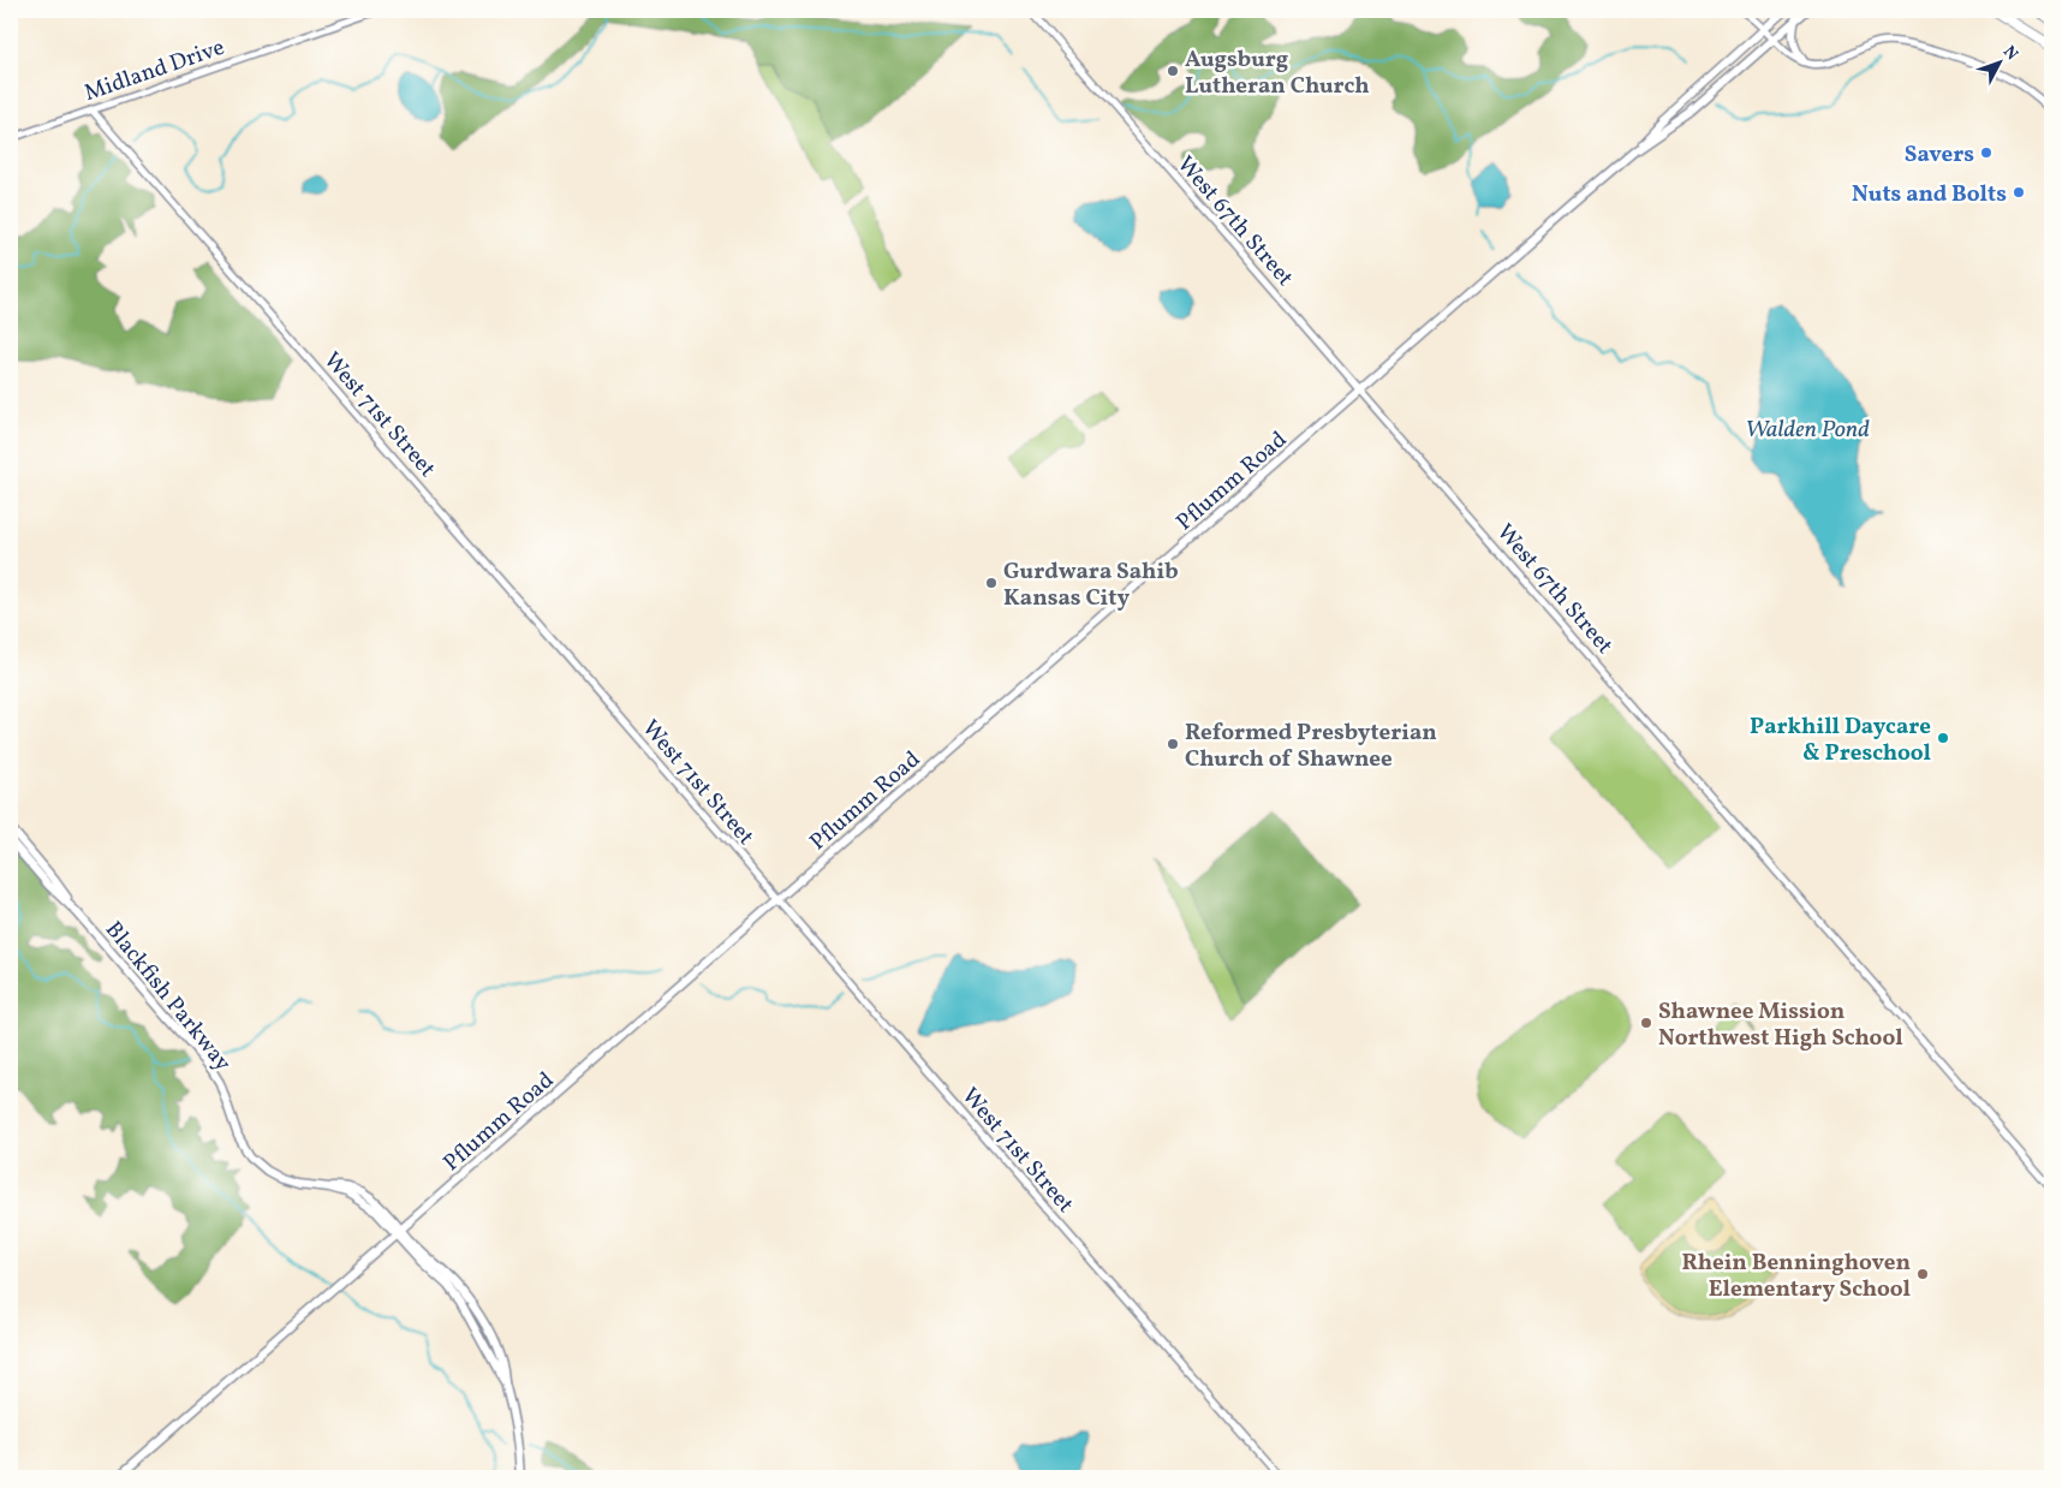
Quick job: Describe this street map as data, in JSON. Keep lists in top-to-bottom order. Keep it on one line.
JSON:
{"streets":{"main road":["Pflumm Road","Blackfish Parkway"],"street":["Midland Drive","West 67th Street","West 71st Street"]},"crossings":[["Midland Drive","West 71st Street"],["West 67th Street","Pflumm Road"],["West 71st Street","Pflumm Road"],["Pflumm Road","Blackfish Parkway"]],"water":["Walden Pond"],"places":["Augsburg Lutheran Church","Savers","Nuts and Bolts","Gurdwara Sahib Kansas City","Parkhill Daycare & Preschool","Reformed Presbyterian Church of Shawnee","Shawnee Mission Northwest High School","Rhein Benninghoven Elementary School"],"north":"top right"}
